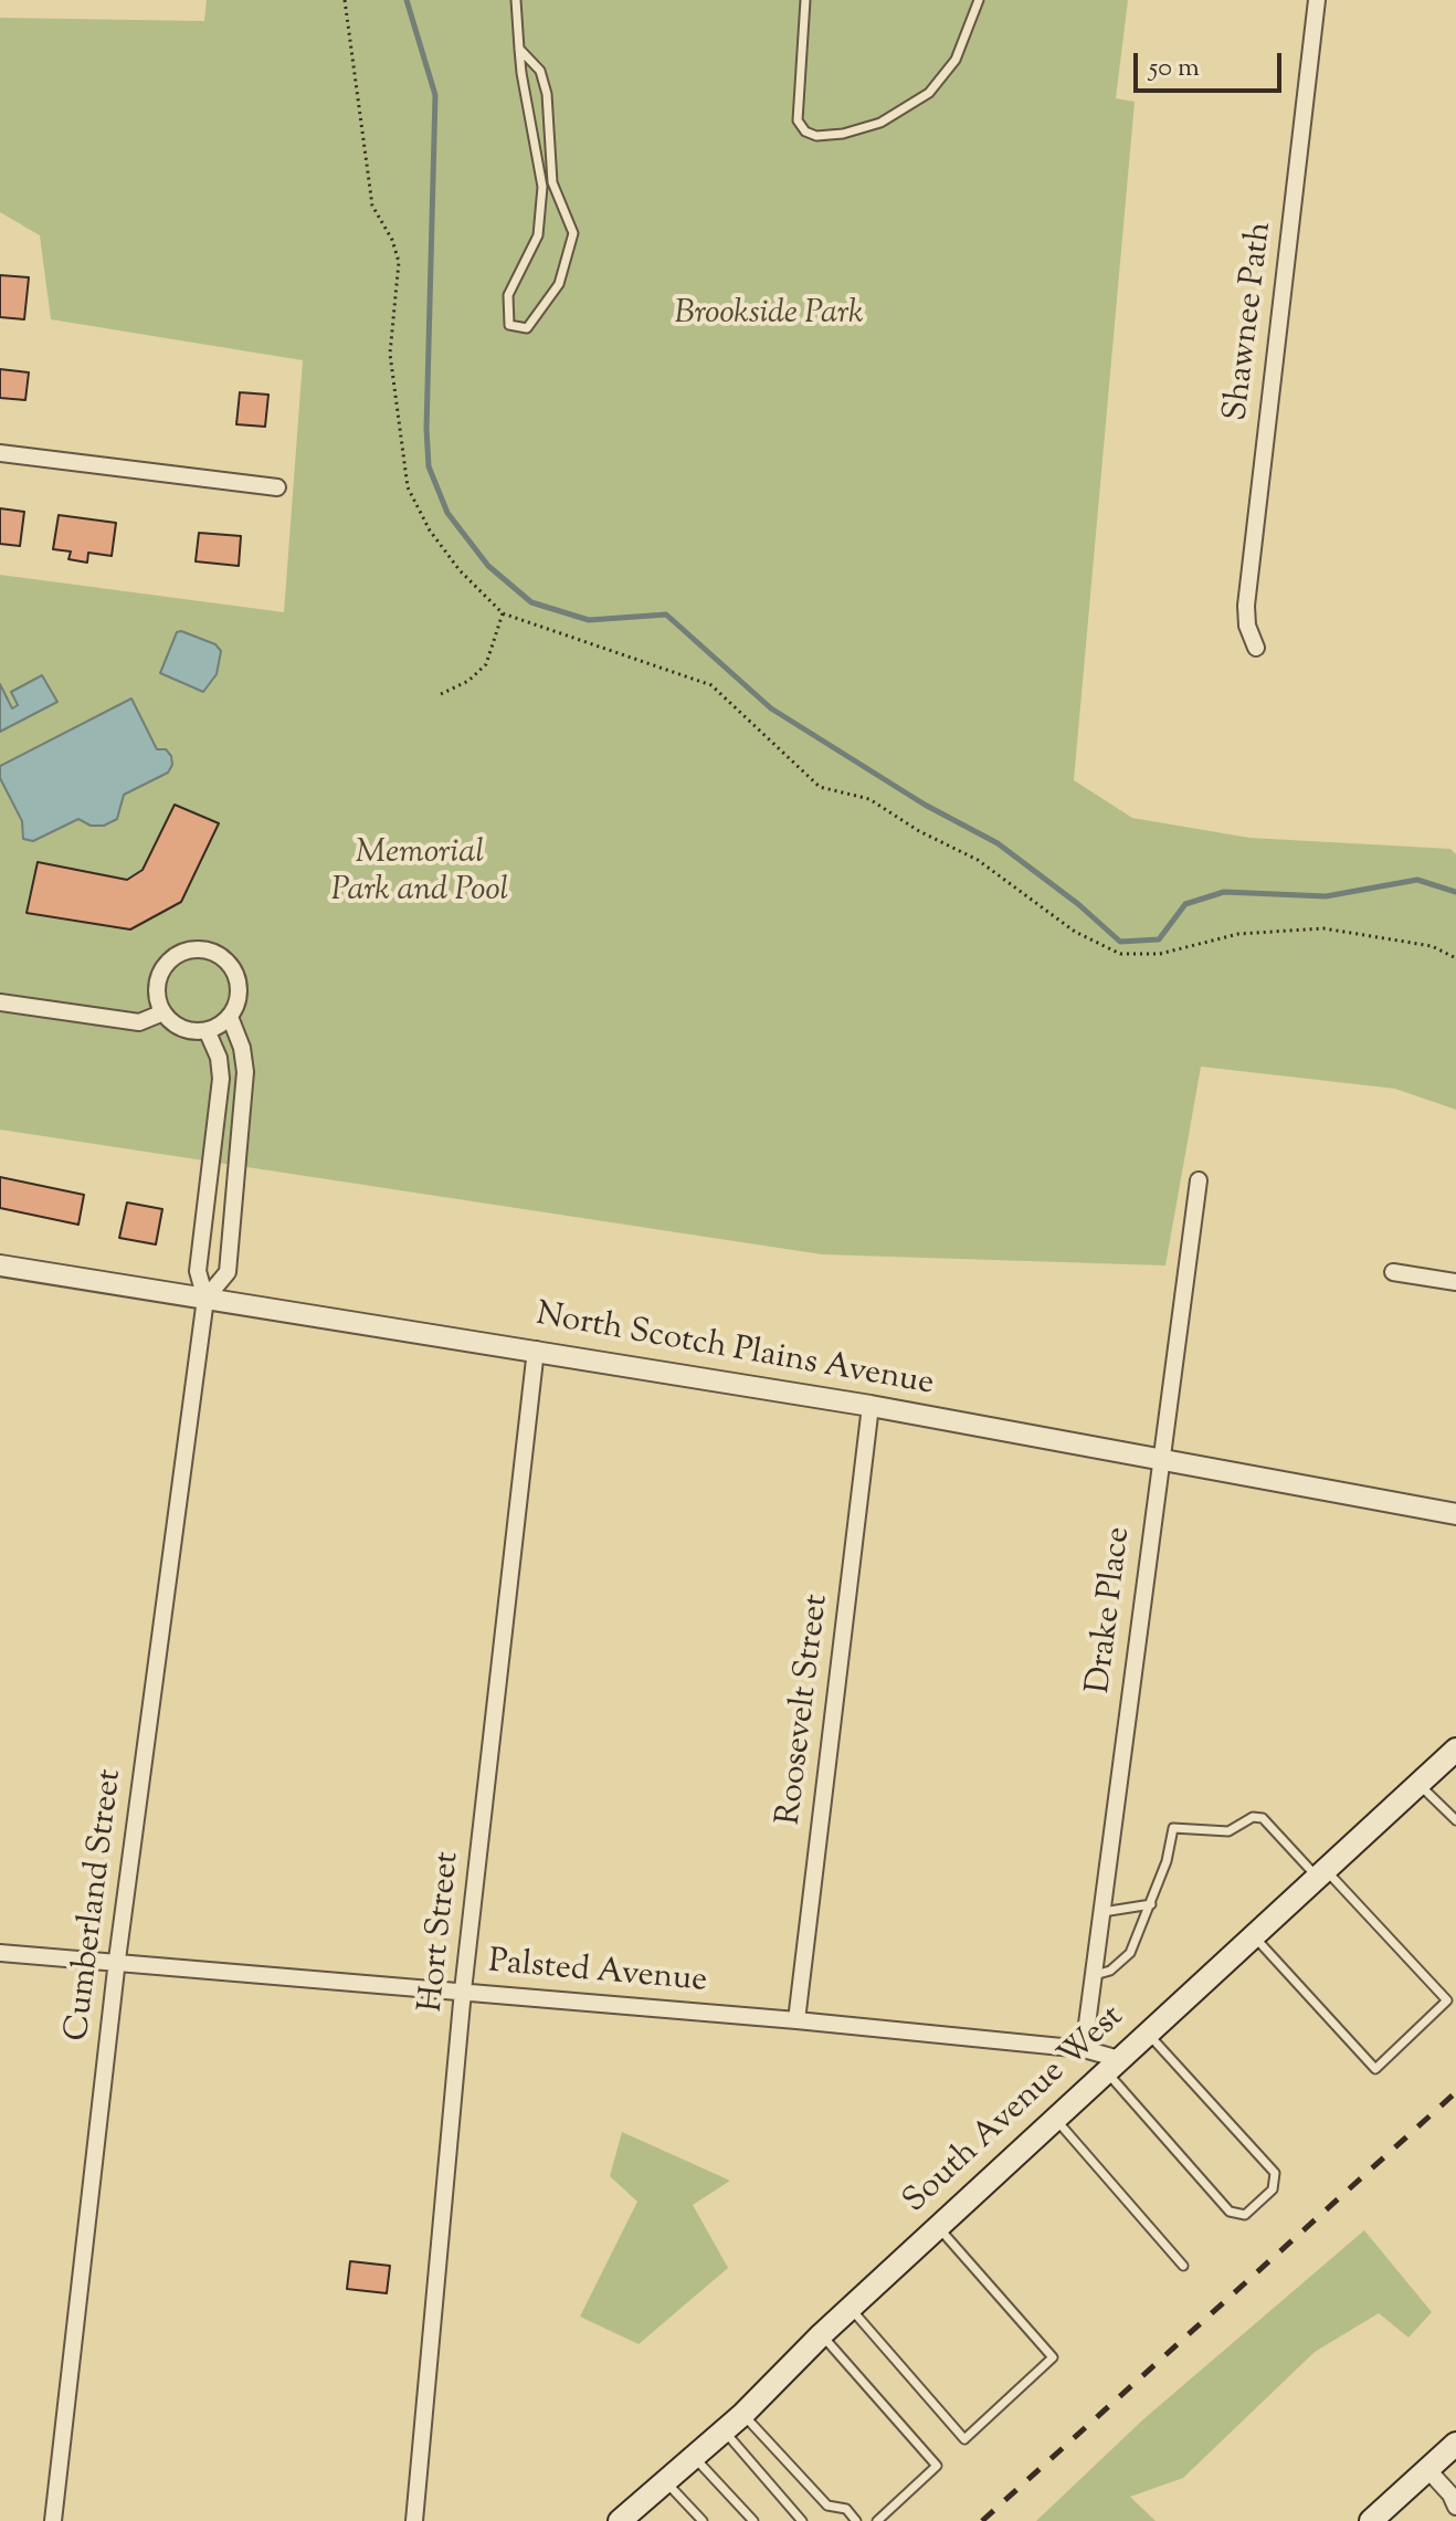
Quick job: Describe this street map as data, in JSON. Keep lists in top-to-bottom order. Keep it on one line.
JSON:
{"streets":{"main road":["South Avenue West"],"street":["Shawnee Path","North Scotch Plains Avenue","Drake Place","Roosevelt Street","Cumberland Street","Hort Street","Palsted Avenue"]},"crossings":[["North Scotch Plains Avenue","Drake Place"],["North Scotch Plains Avenue","Roosevelt Street"],["North Scotch Plains Avenue","Cumberland Street"],["North Scotch Plains Avenue","Hort Street"],["Drake Place","Palsted Avenue"],["Roosevelt Street","Palsted Avenue"],["Cumberland Street","Palsted Avenue"],["Hort Street","Palsted Avenue"],["Palsted Avenue","South Avenue West"]],"parks":["Brookside Park","Memorial Park and Pool"],"scale_bar":"50 m"}
